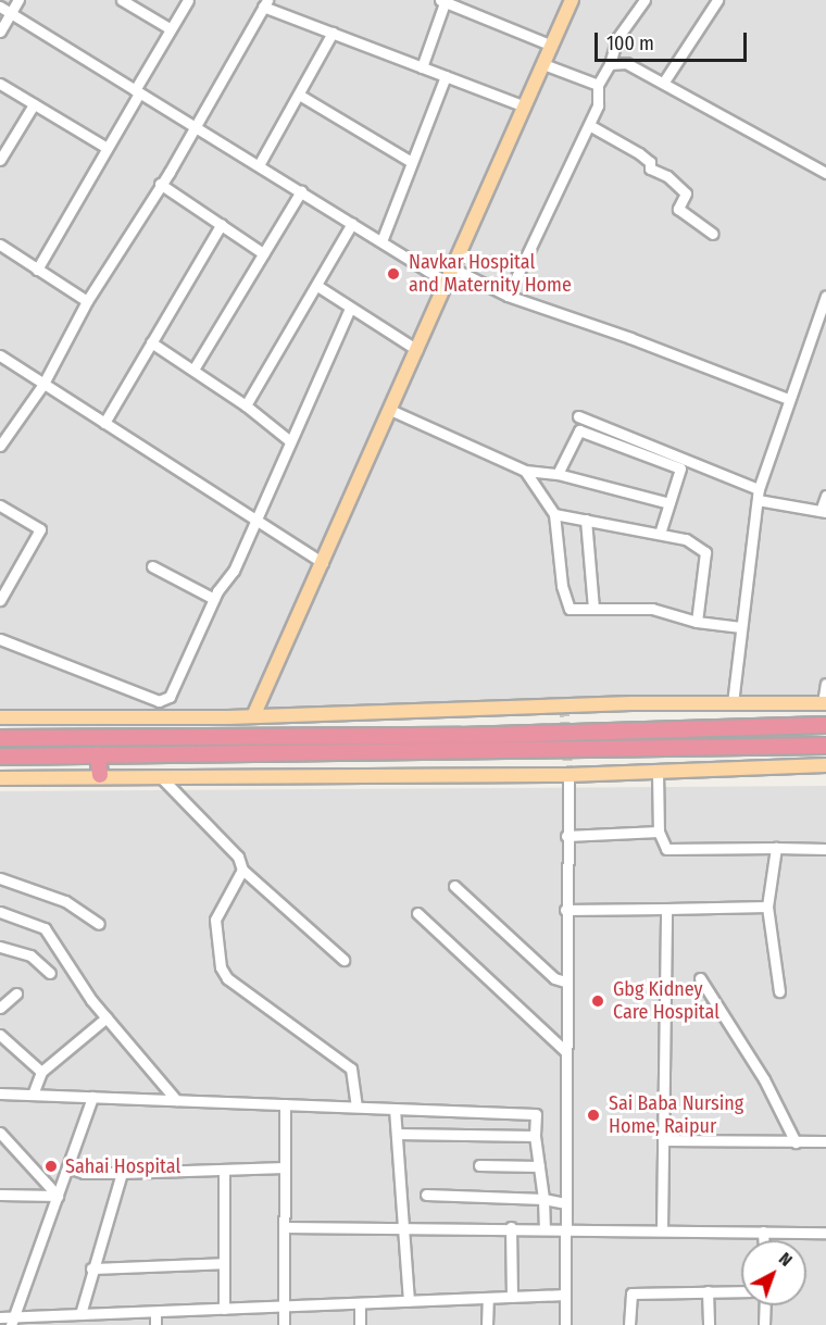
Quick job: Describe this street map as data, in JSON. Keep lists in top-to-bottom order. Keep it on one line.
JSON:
{"places":["Navkar Hospital and Maternity Home","Gbg Kidney Care Hospital","Sai Baba Nursing Home, Raipur","Sahai Hospital"],"scale_bar":"100 m","north":"top right"}
